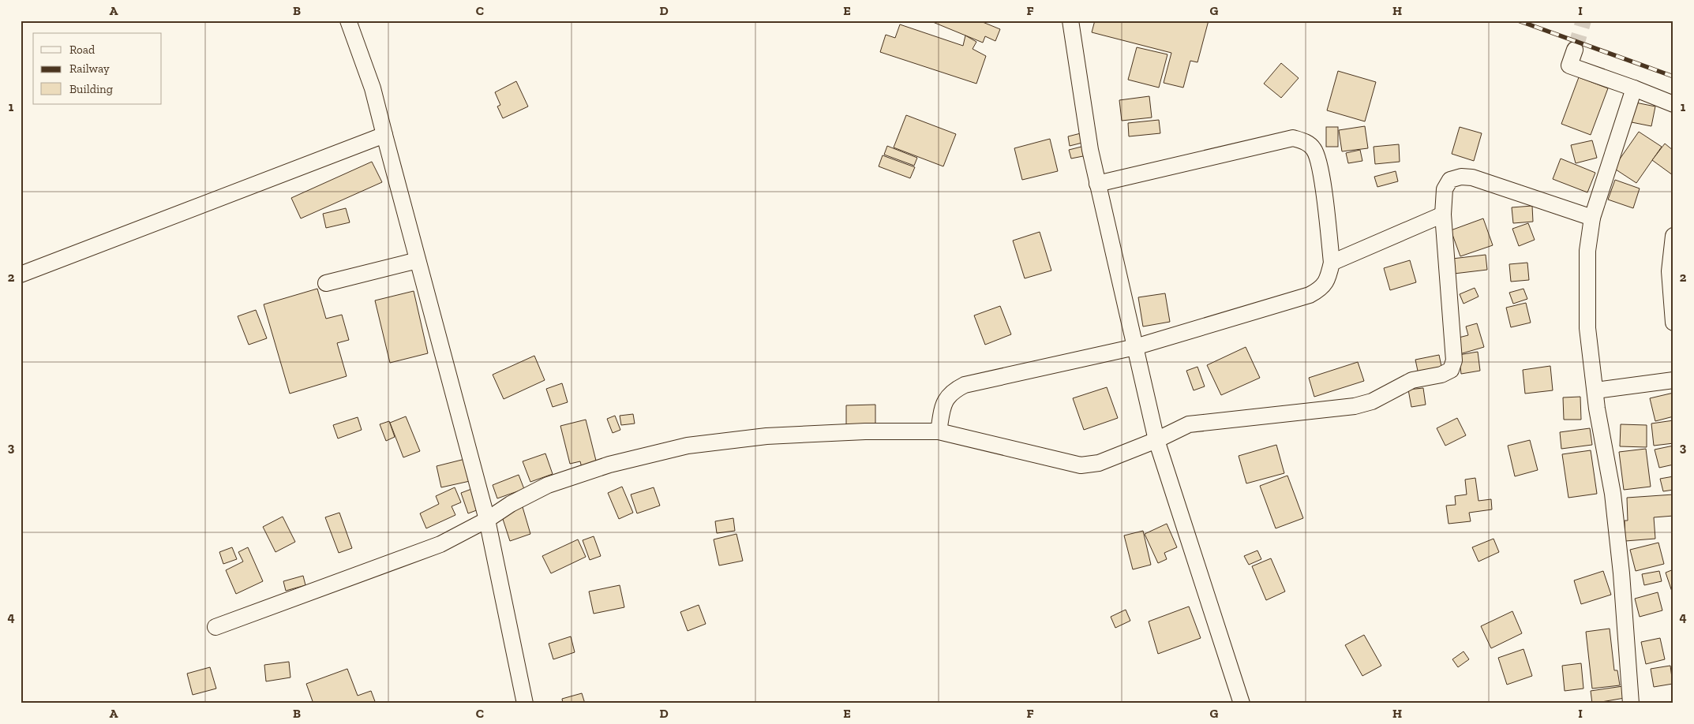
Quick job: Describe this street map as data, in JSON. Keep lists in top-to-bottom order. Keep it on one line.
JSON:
{"legend":["Road","Railway","Building"],"grid":{"columns":["A","B","C","D","E","F","G","H","I"],"rows":["1","2","3","4"]}}
